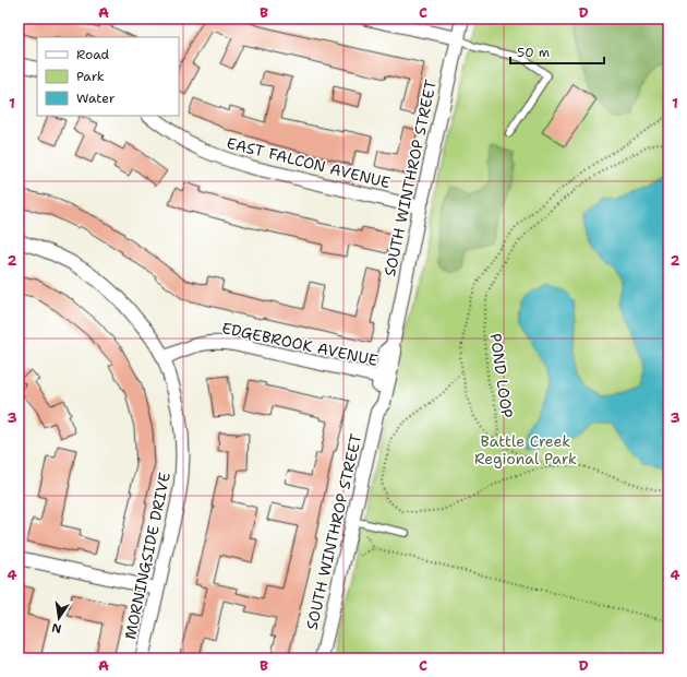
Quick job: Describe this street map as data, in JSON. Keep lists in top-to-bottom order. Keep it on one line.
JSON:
{"streets":{"street":["EAST FALCON AVENUE","SOUTH WINTHROP STREET","EDGEBROOK AVENUE","MORNINGSIDE DRIVE"],"path":["POND LOOP"]},"crossings":[["EAST FALCON AVENUE","SOUTH WINTHROP STREET"],["SOUTH WINTHROP STREET","EDGEBROOK AVENUE"],["EDGEBROOK AVENUE","MORNINGSIDE DRIVE"]],"parks":["Battle Creek Regional Park"],"legend":["Road","Park","Water"],"scale_bar":"50 m","north":"bottom","grid":{"columns":["A","B","C","D"],"rows":["1","2","3","4"]}}
